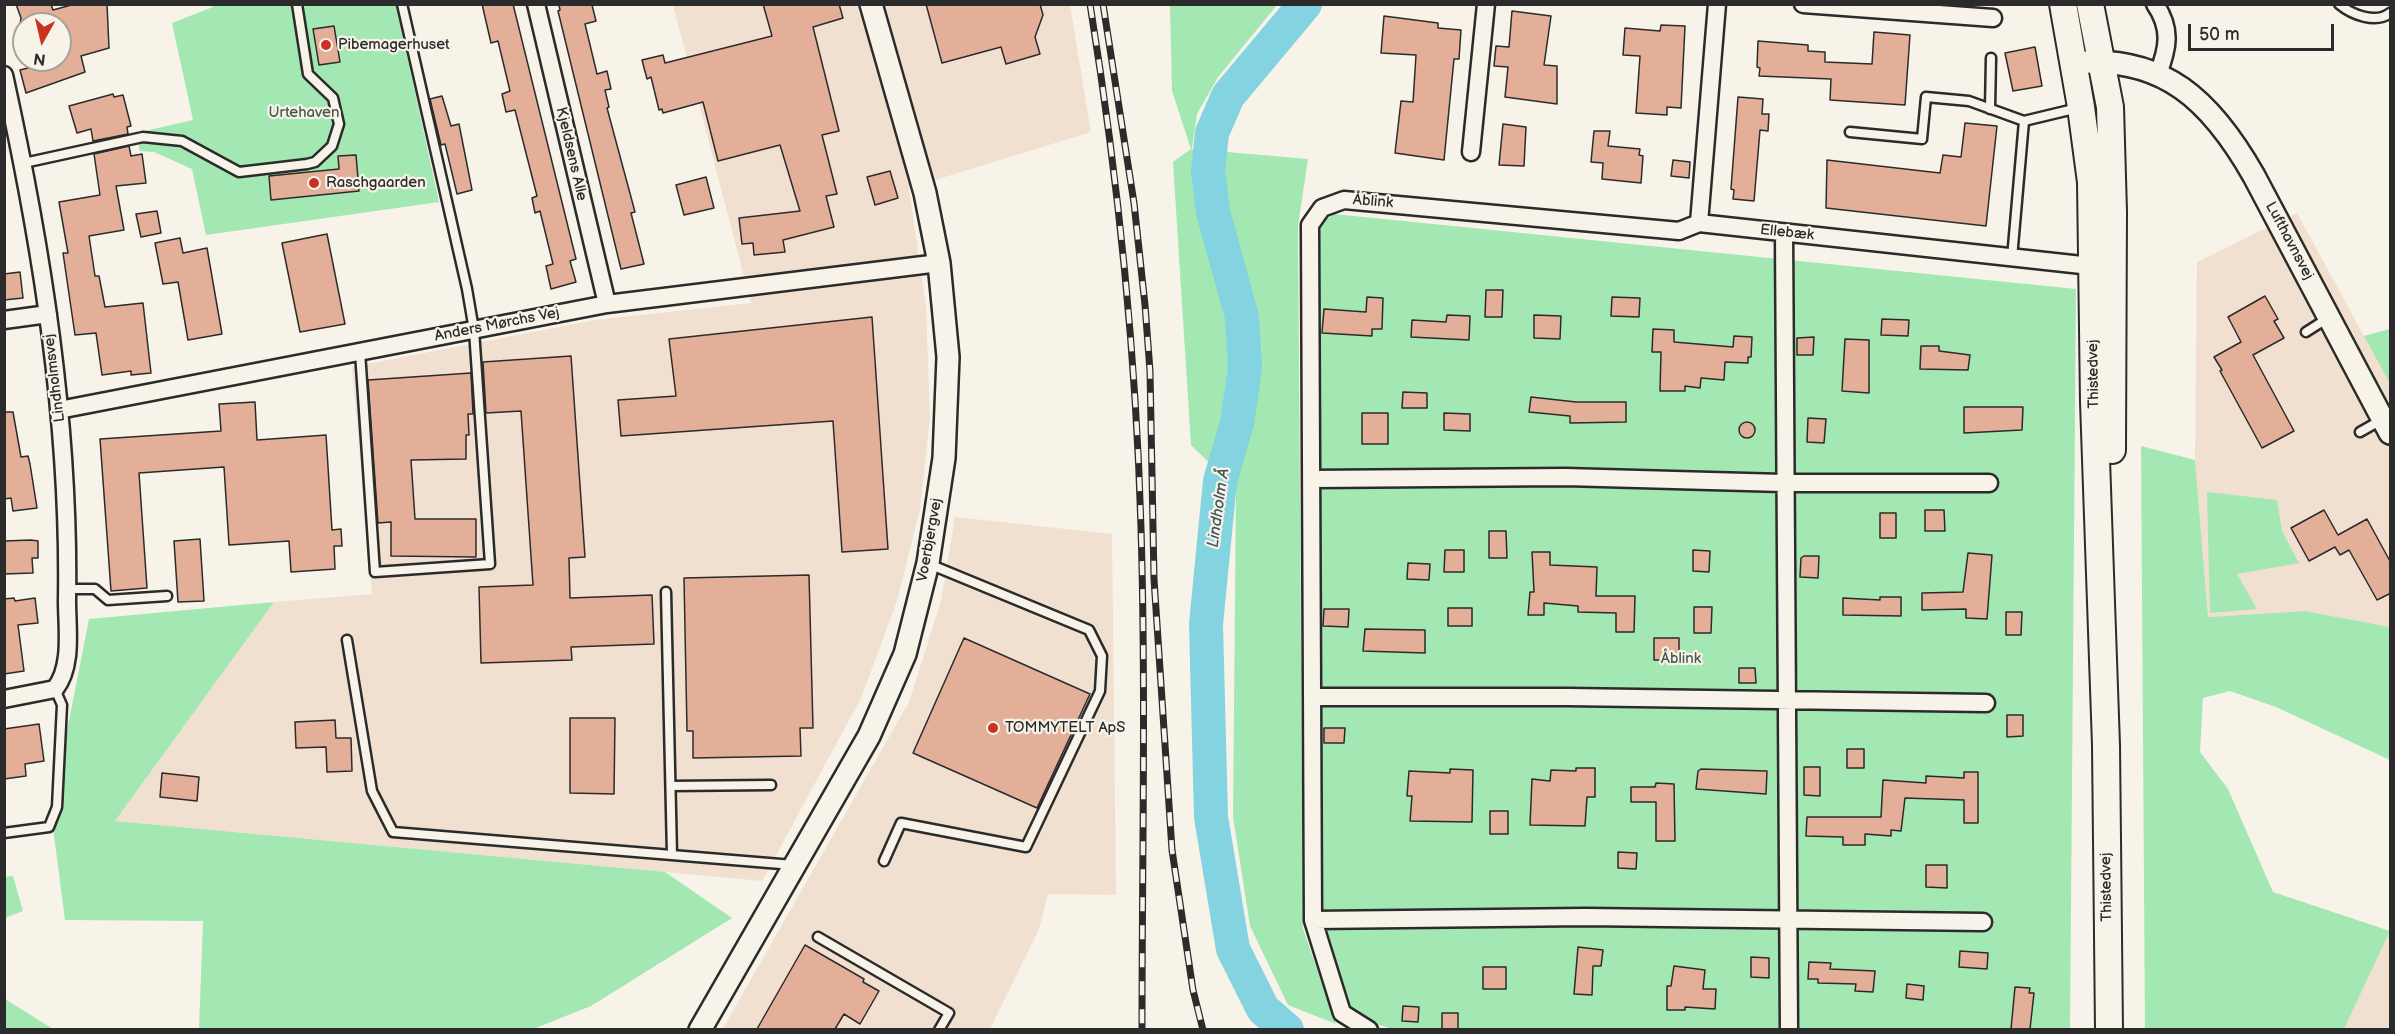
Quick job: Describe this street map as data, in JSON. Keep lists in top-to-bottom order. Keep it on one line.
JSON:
{"streets":{"main road":["Thistedvej"],"street":["Kjeldsens Alle","Åblink","Ellebæk","Lufthavnsvej","Anders Mørchs Vej","Lindholmsvej","Voerbjergvej"]},"crossings":[["Kjeldsens Alle","Anders Mørchs Vej"],["Åblink","Ellebæk"],["Ellebæk","Thistedvej"],["Lufthavnsvej","Thistedvej"],["Anders Mørchs Vej","Lindholmsvej"],["Anders Mørchs Vej","Voerbjergvej"]],"water":["Lindholm Å"],"parks":["Urtehaven","Åblink"],"places":["Pibemagerhuset","Raschgaarden","TOMMYTELT ApS"],"scale_bar":"50 m","north":"bottom"}
